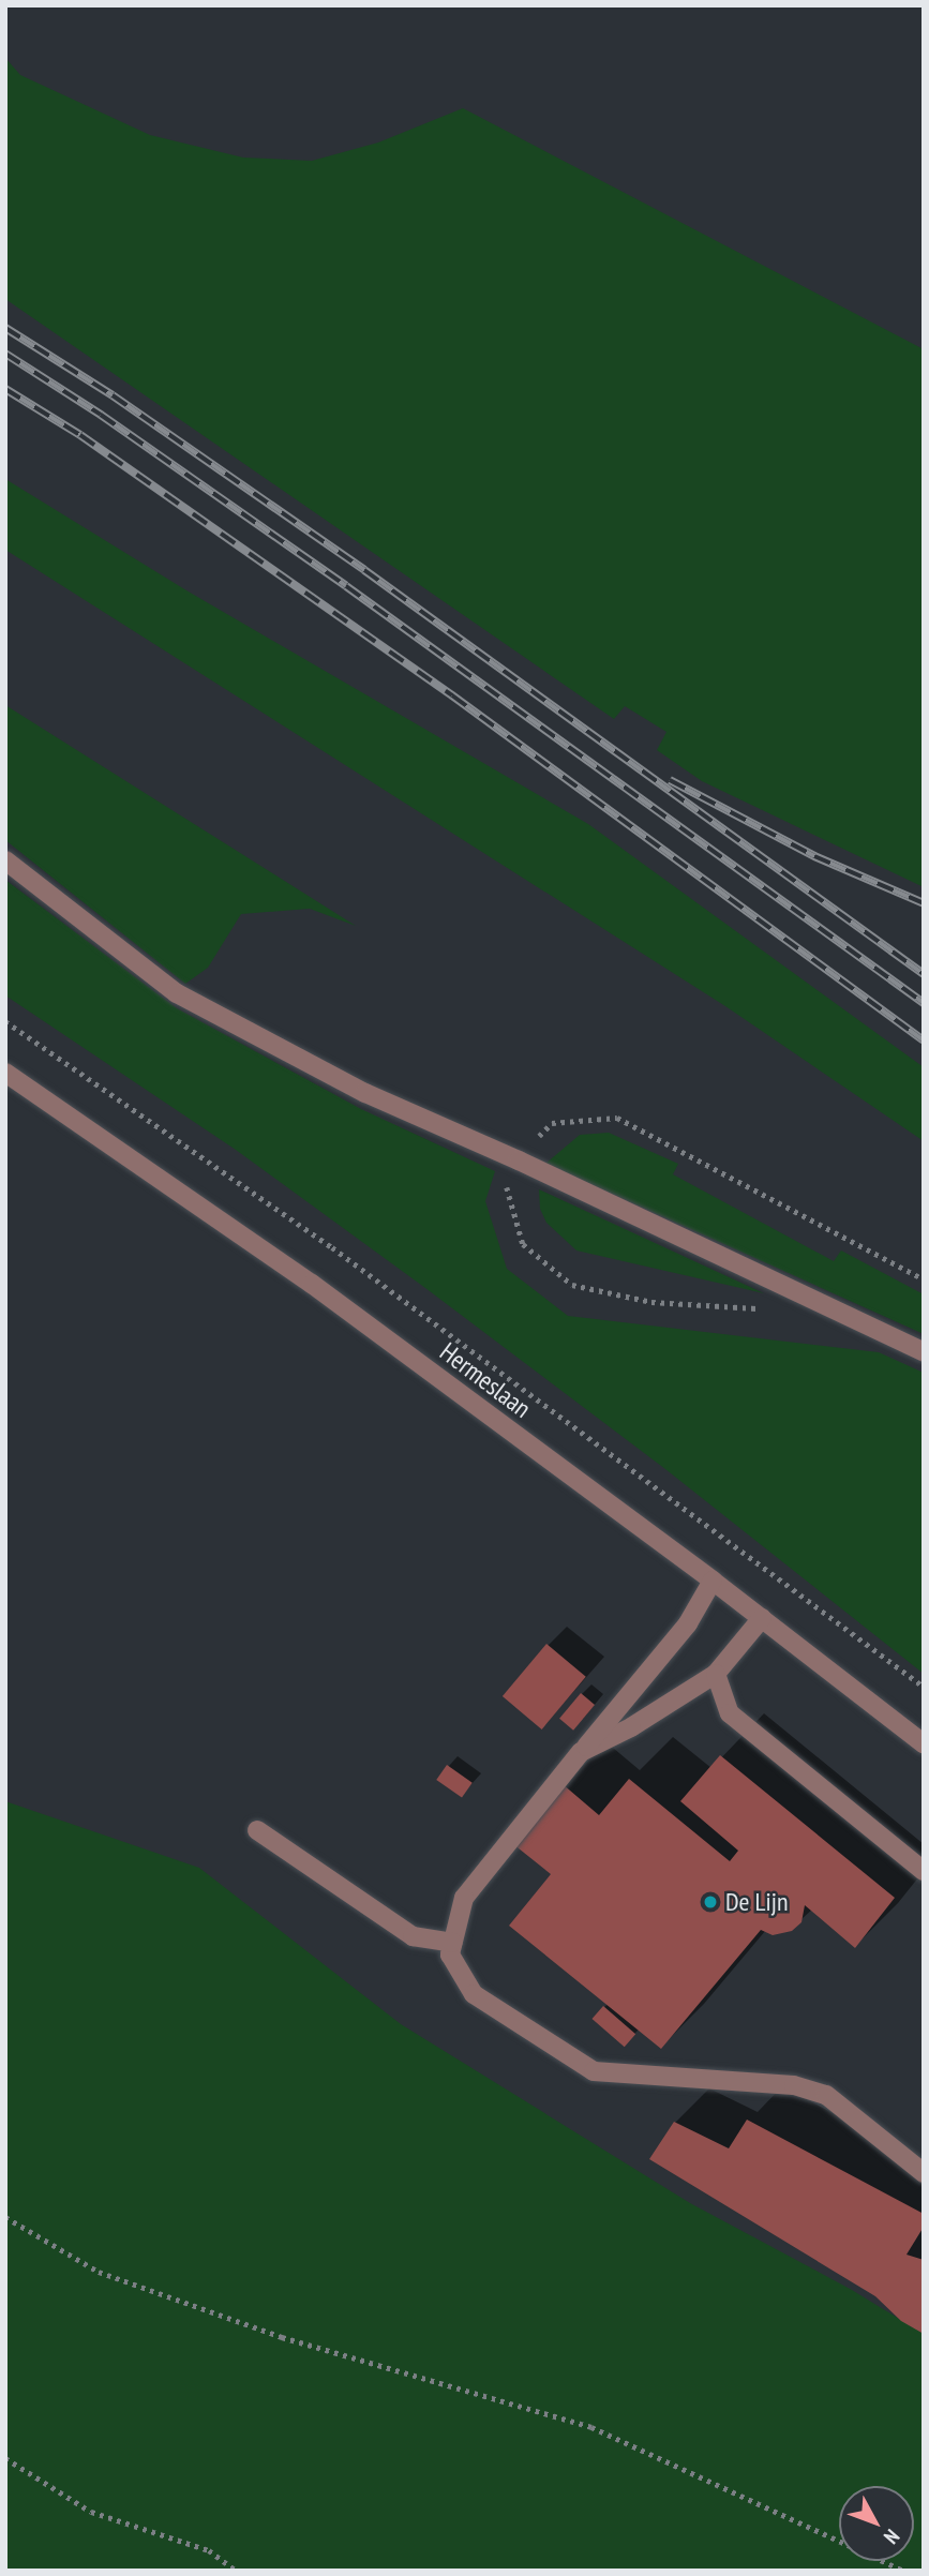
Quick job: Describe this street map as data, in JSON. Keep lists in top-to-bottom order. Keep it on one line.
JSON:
{"streets":{"street":["Hermeslaan"]},"places":["De Lijn"],"north":"bottom right"}
